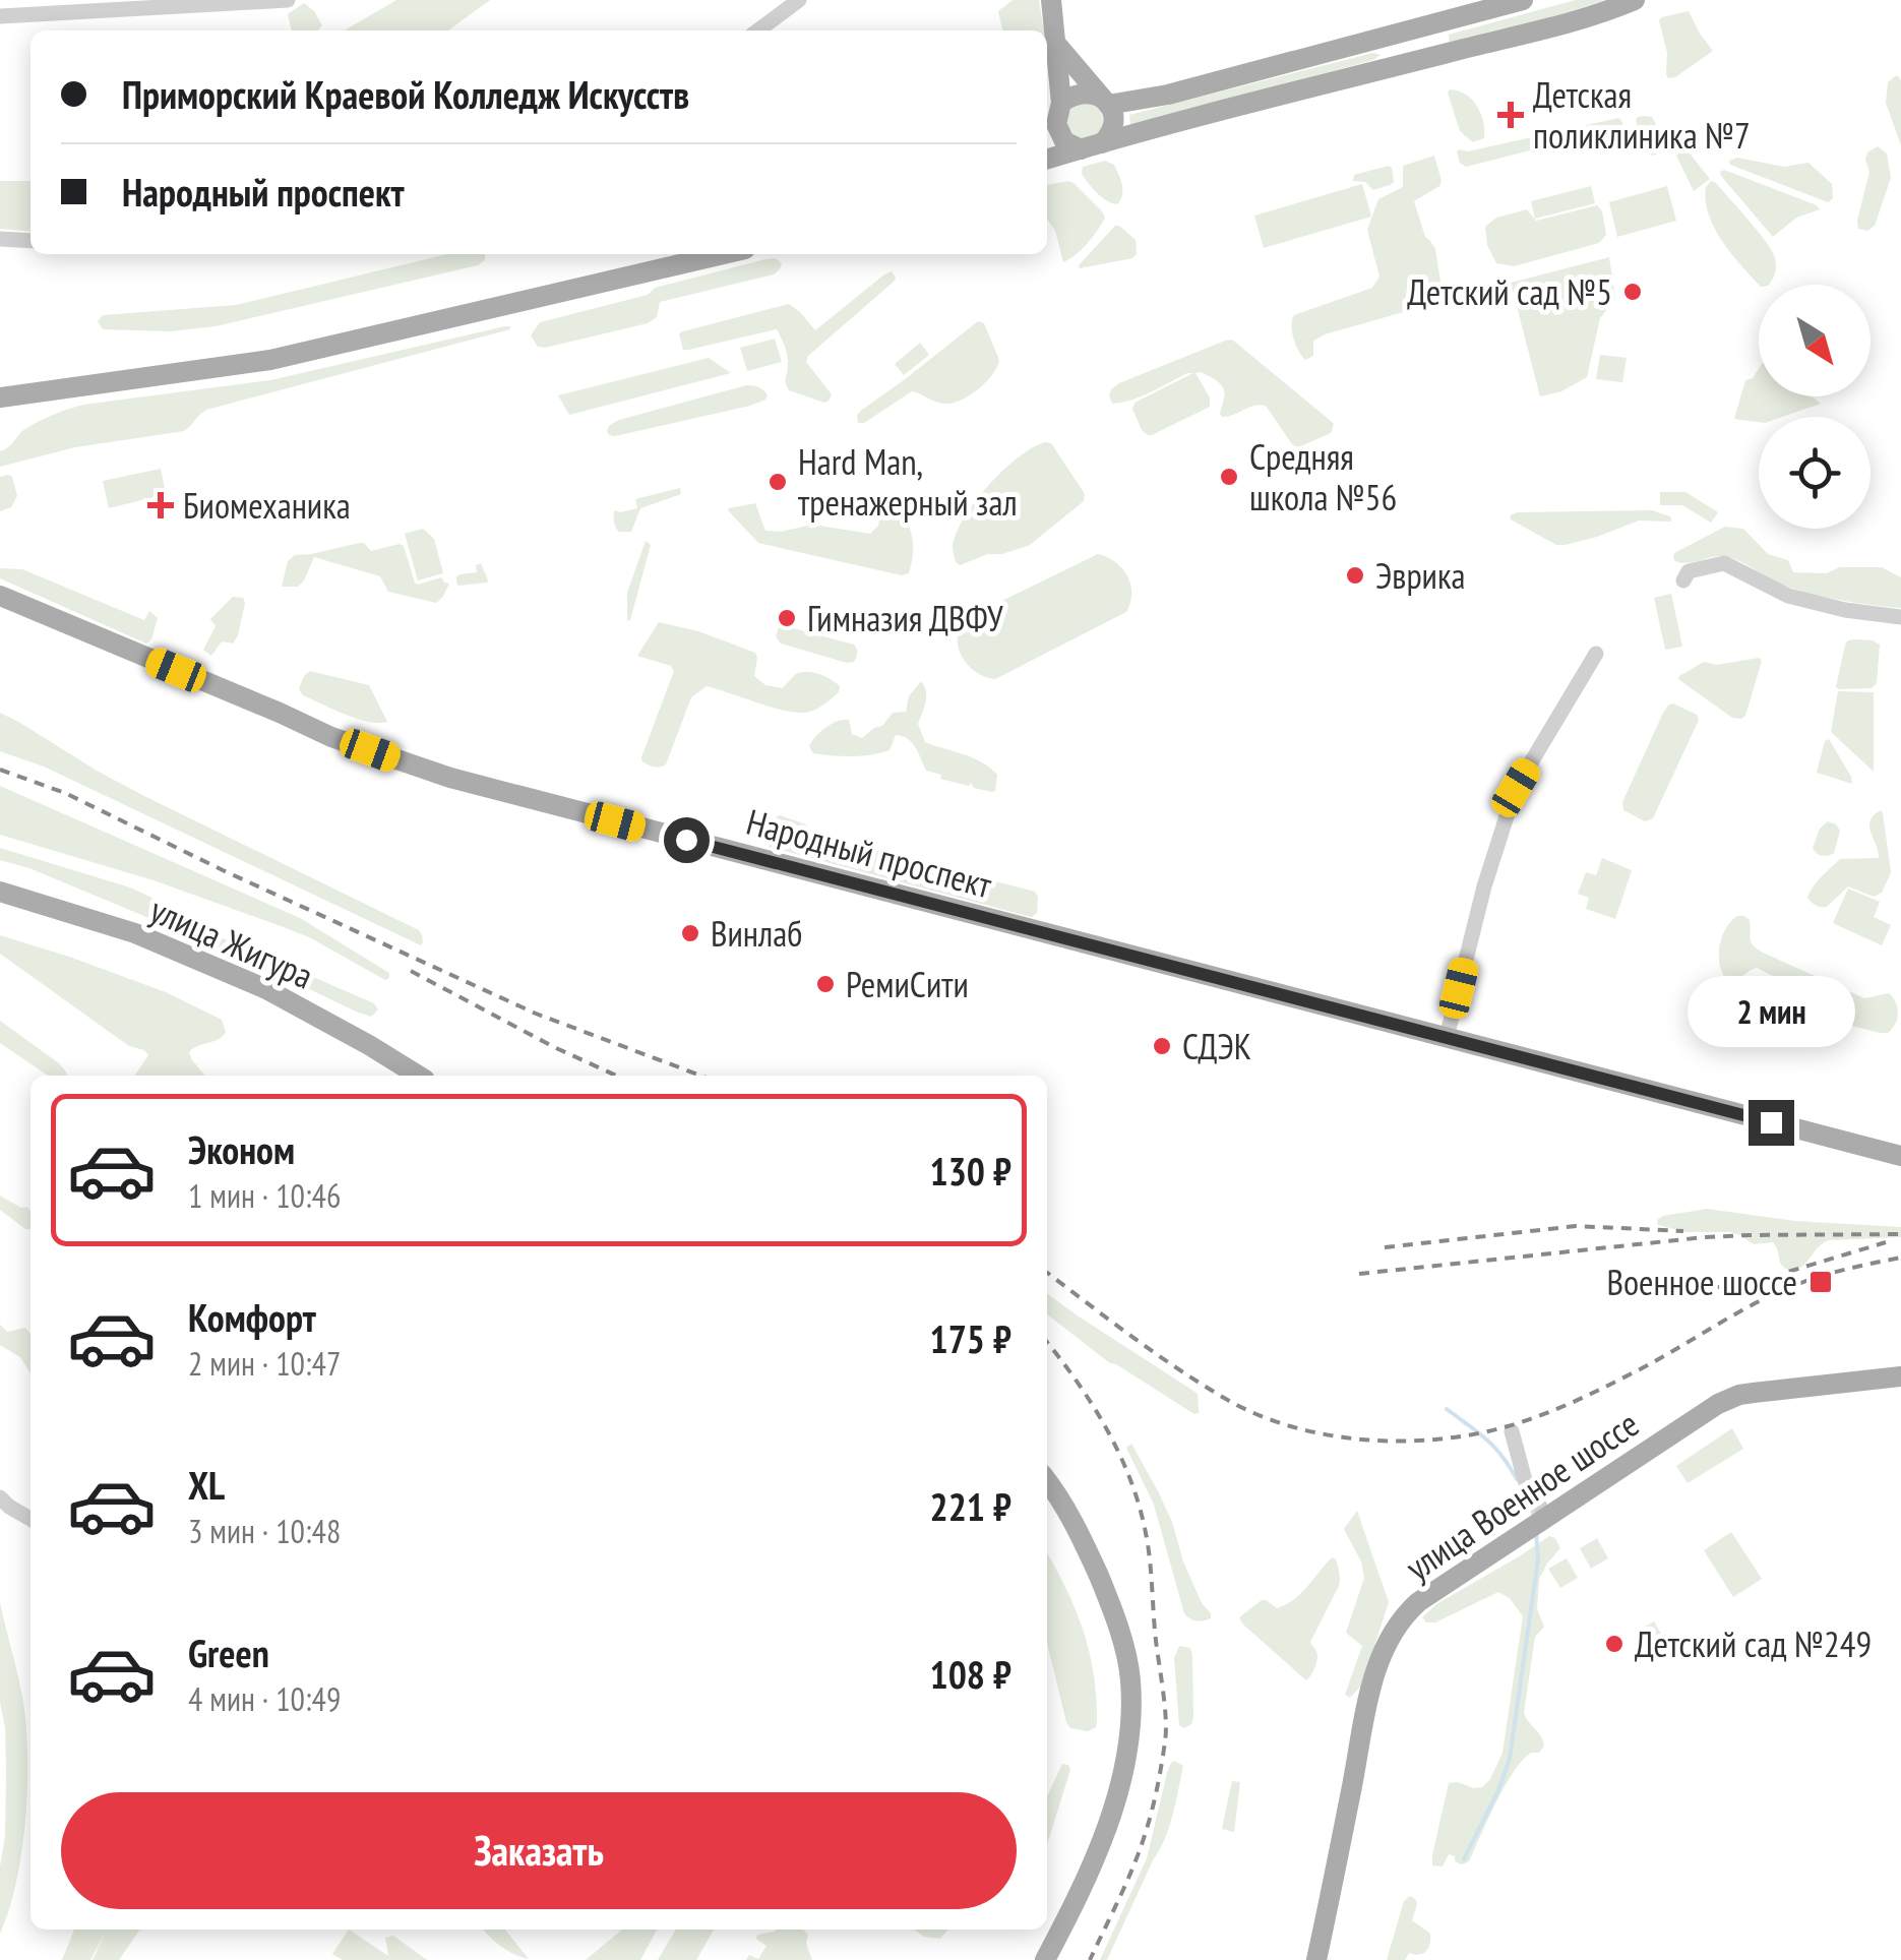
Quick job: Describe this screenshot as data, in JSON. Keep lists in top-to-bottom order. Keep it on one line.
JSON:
{"streets":{"main road":["Народный проспект","улица Жигура","улица Военное шоссе"]},"places":{"health":["Детская поликлиника №7","Биомеханика"],"other":["Детский сад №5","Средняя школа №56","Hard Man, тренажерный зал","Эврика","Гимназия ДВФУ","Винлаб","РемиСити","СДЭК","Детский сад №249"],"transit":["Военное шоссе"]},"north":"bottom right","page":{"banner":["Приморский Краевой Колледж Искусств","Народный проспект"],"bubble":"2 мин","list":[{"name":"Эконом","note":"1 мин · 10:46","value":"130 ₽"},{"name":"Комфорт","note":"2 мин · 10:47","value":"175 ₽"},{"name":"XL","note":"3 мин · 10:48","value":"221 ₽"},{"name":"Green","note":"4 мин · 10:49","value":"108 ₽"}],"buttons":"Заказать"}}
